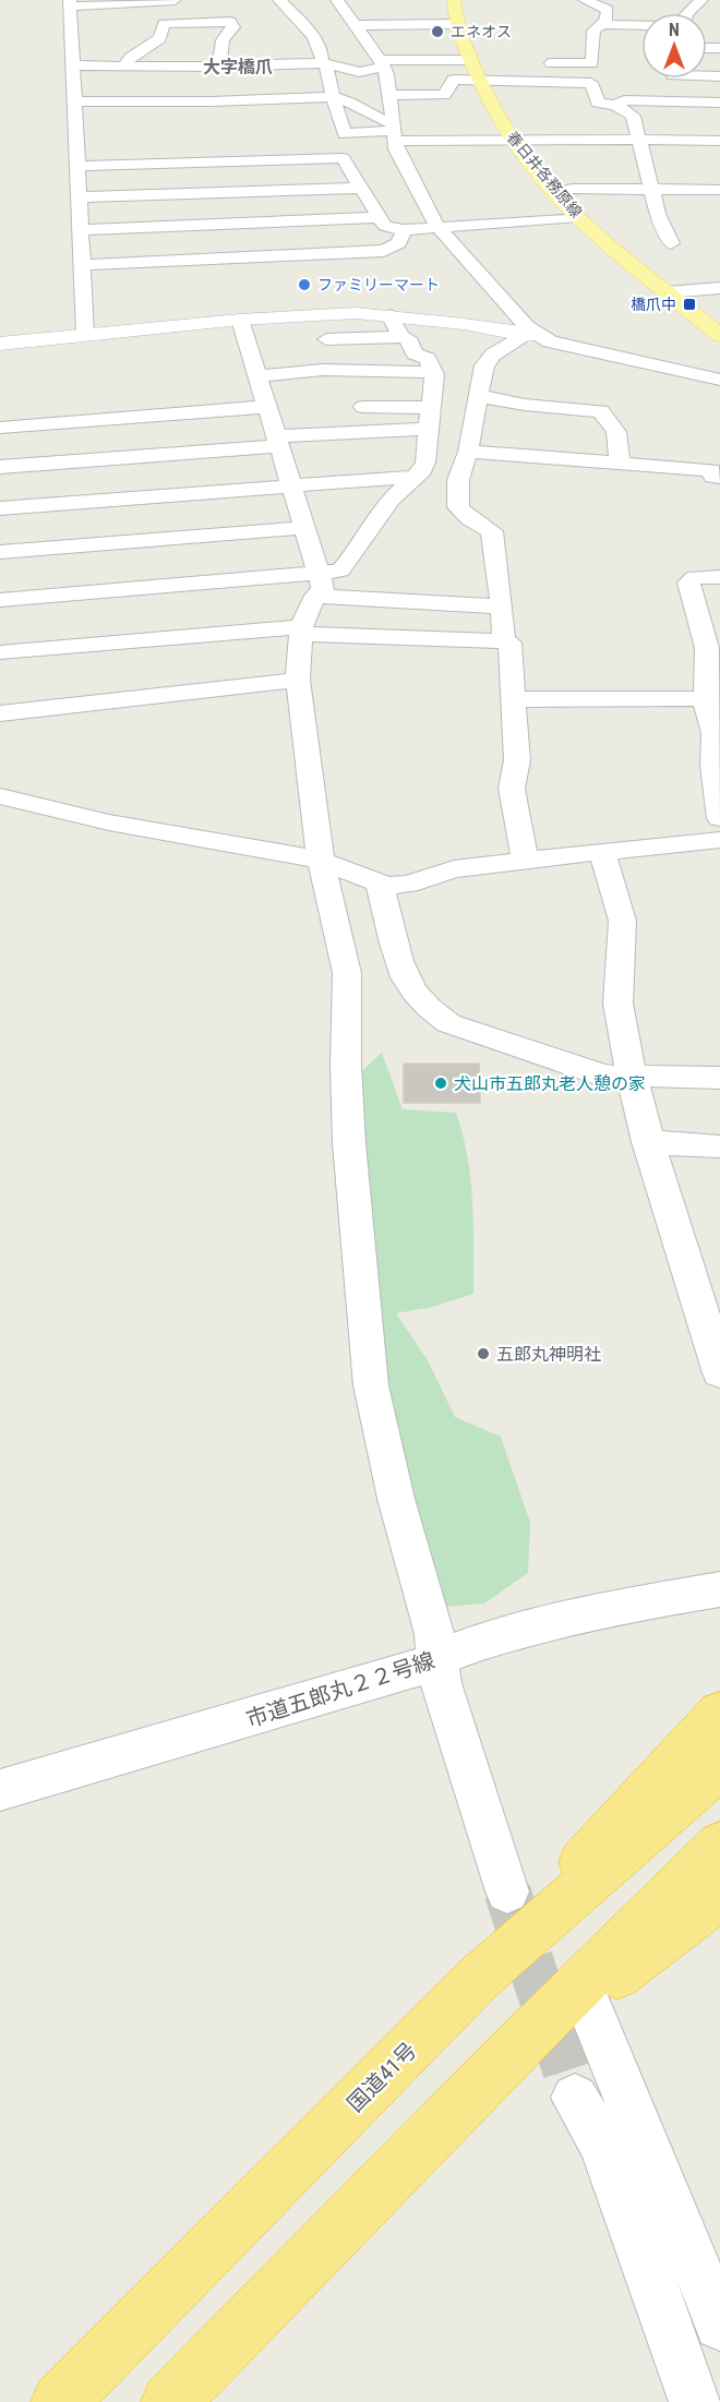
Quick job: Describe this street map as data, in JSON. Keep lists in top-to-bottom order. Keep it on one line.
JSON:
{"streets":{"highway":["国道41号"],"main road":["春日井各務原線"],"street":["市道五郎丸２２号線"]},"districts":["大字橋爪"],"places":{"other":["エネオス","ファミリーマート","犬山市五郎丸老人憩の家","五郎丸神明社"],"transit":["橋爪中"]},"north":"top"}
